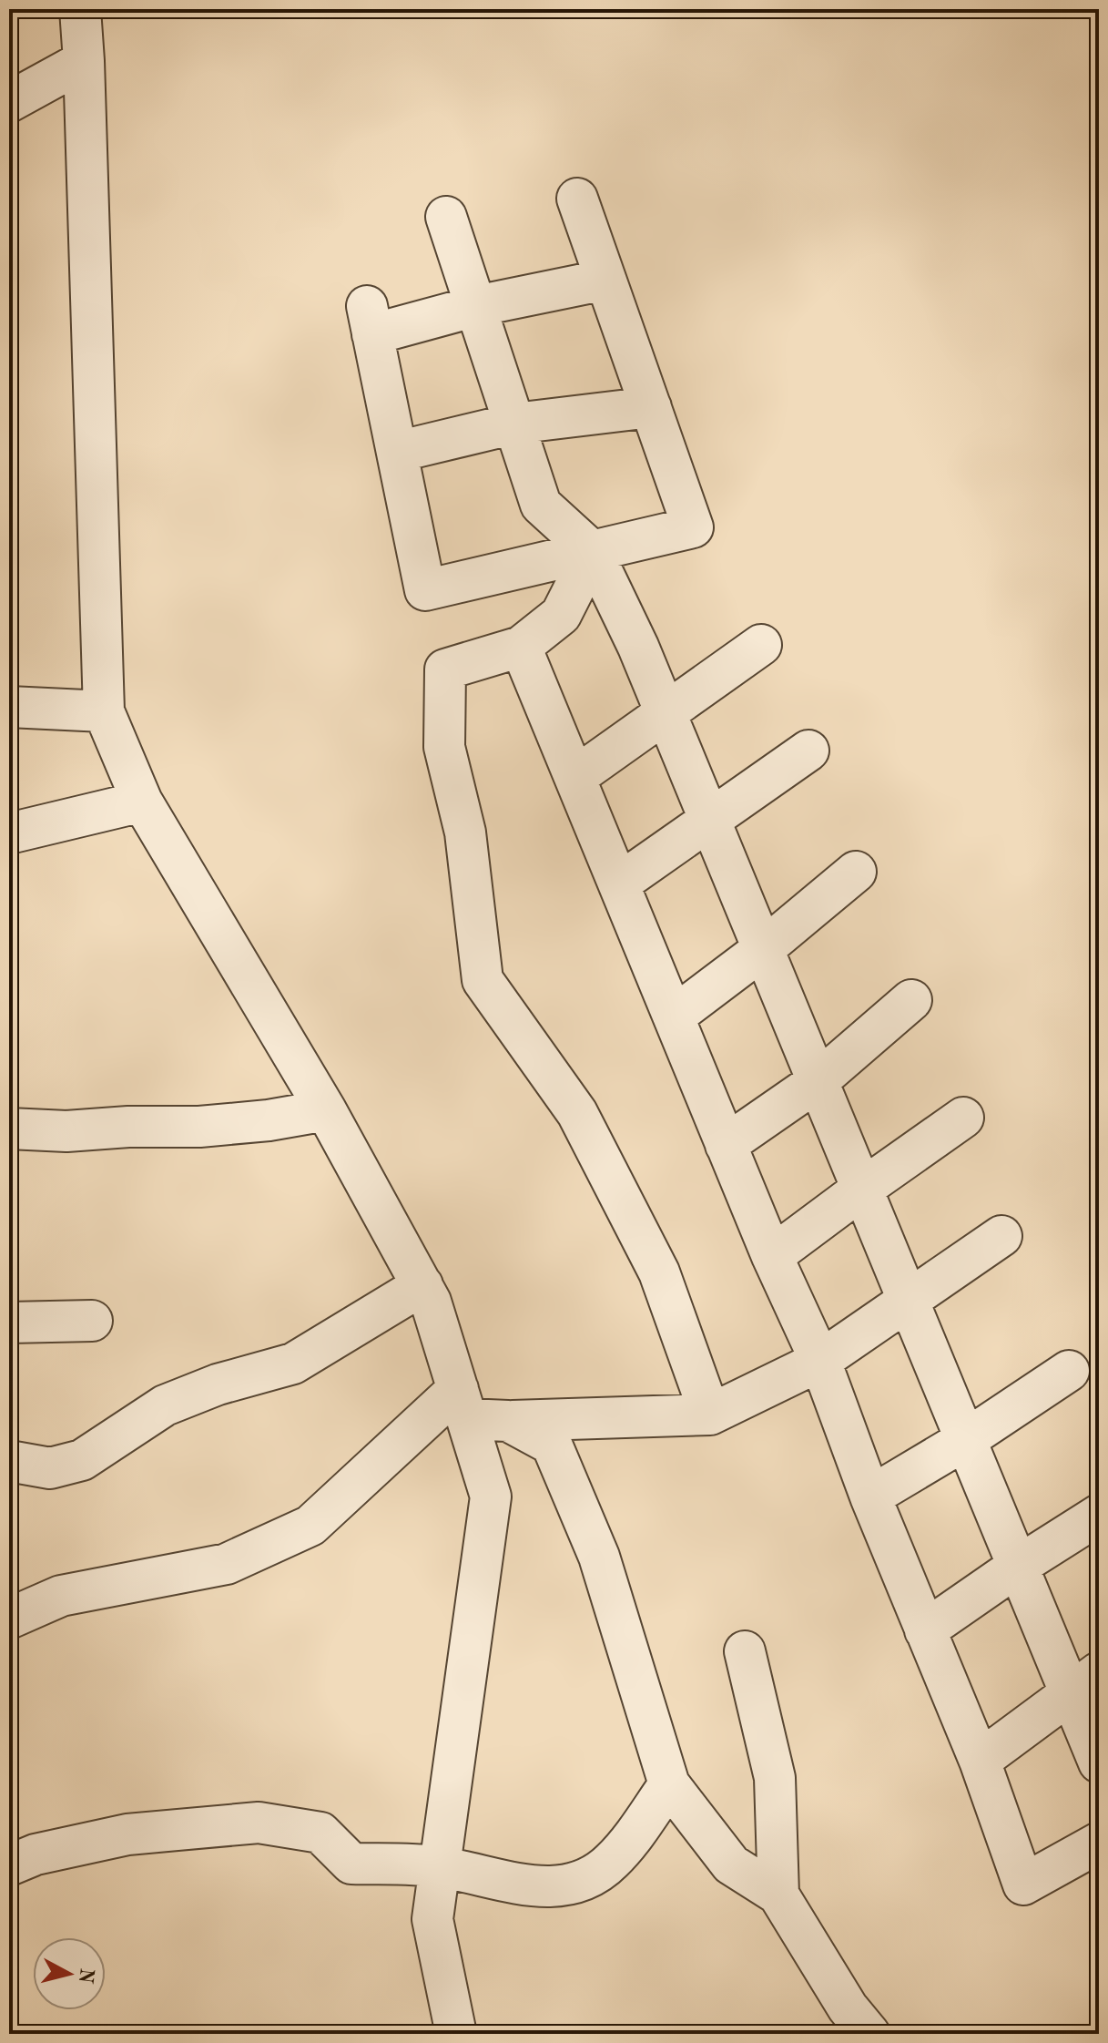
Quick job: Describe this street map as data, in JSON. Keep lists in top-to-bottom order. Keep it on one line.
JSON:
{"north":"right"}
